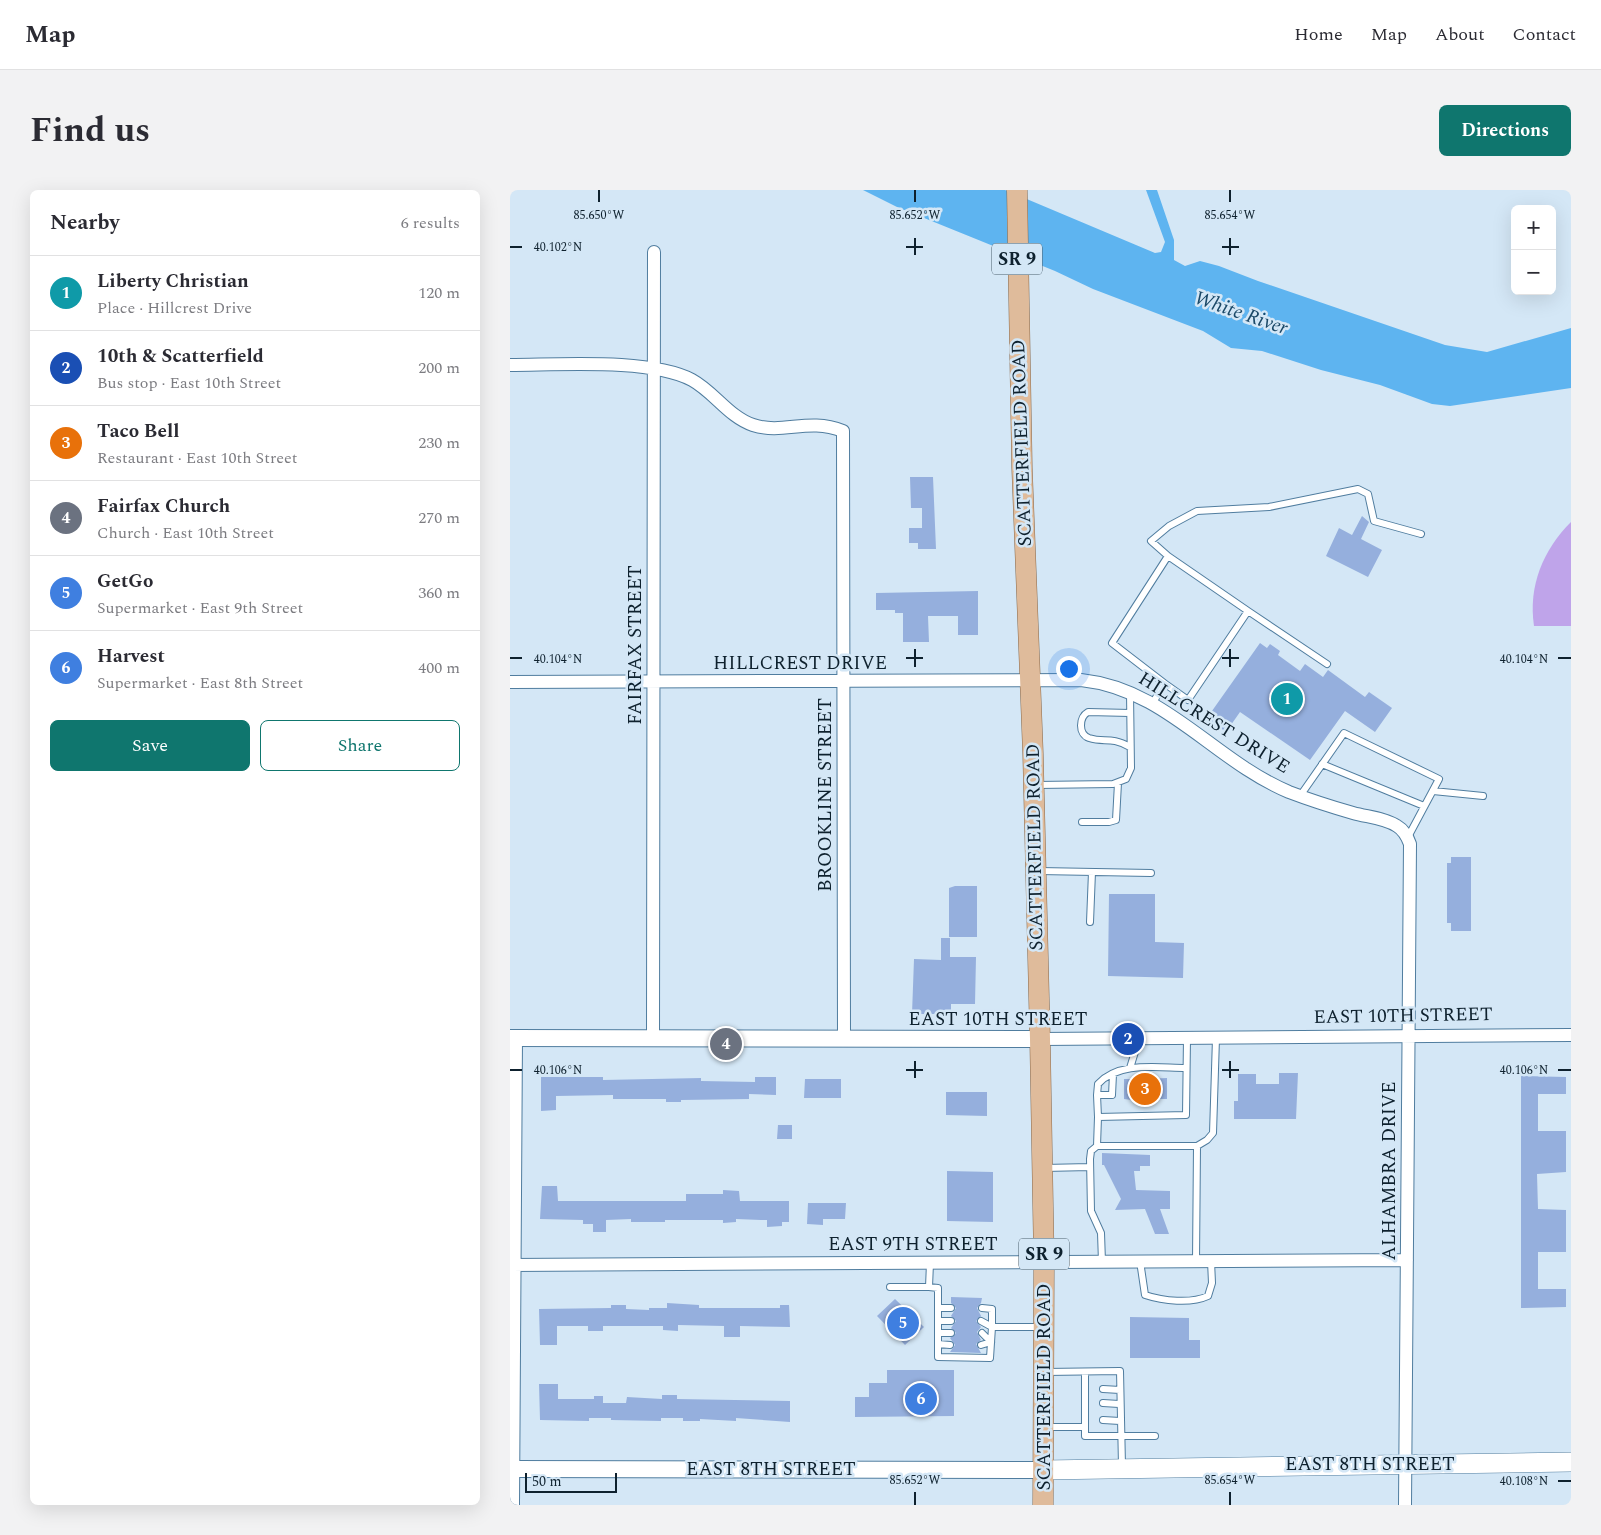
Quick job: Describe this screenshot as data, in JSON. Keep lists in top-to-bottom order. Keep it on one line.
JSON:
{"streets":{"main road":["SR 9","SCATTERFIELD ROAD","EAST 8TH STREET"],"street":["FAIRFAX STREET","HILLCREST DRIVE","BROOKLINE STREET","EAST 10TH STREET","ALHAMBRA DRIVE","EAST 9TH STREET"]},"crossings":[["SCATTERFIELD ROAD","HILLCREST DRIVE"],["SCATTERFIELD ROAD","EAST 10TH STREET"],["SCATTERFIELD ROAD","EAST 9TH STREET"],["SCATTERFIELD ROAD","EAST 8TH STREET"],["FAIRFAX STREET","HILLCREST DRIVE"],["FAIRFAX STREET","BROOKLINE STREET"],["FAIRFAX STREET","EAST 10TH STREET"],["HILLCREST DRIVE","BROOKLINE STREET"],["HILLCREST DRIVE","ALHAMBRA DRIVE"],["BROOKLINE STREET","EAST 10TH STREET"],["EAST 10TH STREET","ALHAMBRA DRIVE"],["ALHAMBRA DRIVE","EAST 9TH STREET"],["ALHAMBRA DRIVE","EAST 8TH STREET"]],"water":["White River"],"scale_bar":"50 m","page":{"header":"Map","nav":["Home","Map","About","Contact"],"title":"Find us","buttons":["Directions",["Save","Share"]],"heading":["Nearby","6 results"],"map_buttons":["+","−"],"list":[{"mark":"1","name":"Liberty Christian","note":"Place · Hillcrest Drive","value":"120 m"},{"mark":"2","name":"10th & Scatterfield","note":"Bus stop · East 10th Street","value":"200 m"},{"mark":"3","name":"Taco Bell","note":"Restaurant · East 10th Street","value":"230 m"},{"mark":"4","name":"Fairfax Church","note":"Church · East 10th Street","value":"270 m"},{"mark":"5","name":"GetGo","note":"Supermarket · East 9th Street","value":"360 m"},{"mark":"6","name":"Harvest","note":"Supermarket · East 8th Street","value":"400 m"}],"pins":["1","2","4","3","5","6"],"scale":"50 m"},"coordinates":["85.650°W","85.652°W","85.654°W","40.102°N","40.104°N","40.106°N","40.108°N"]}
